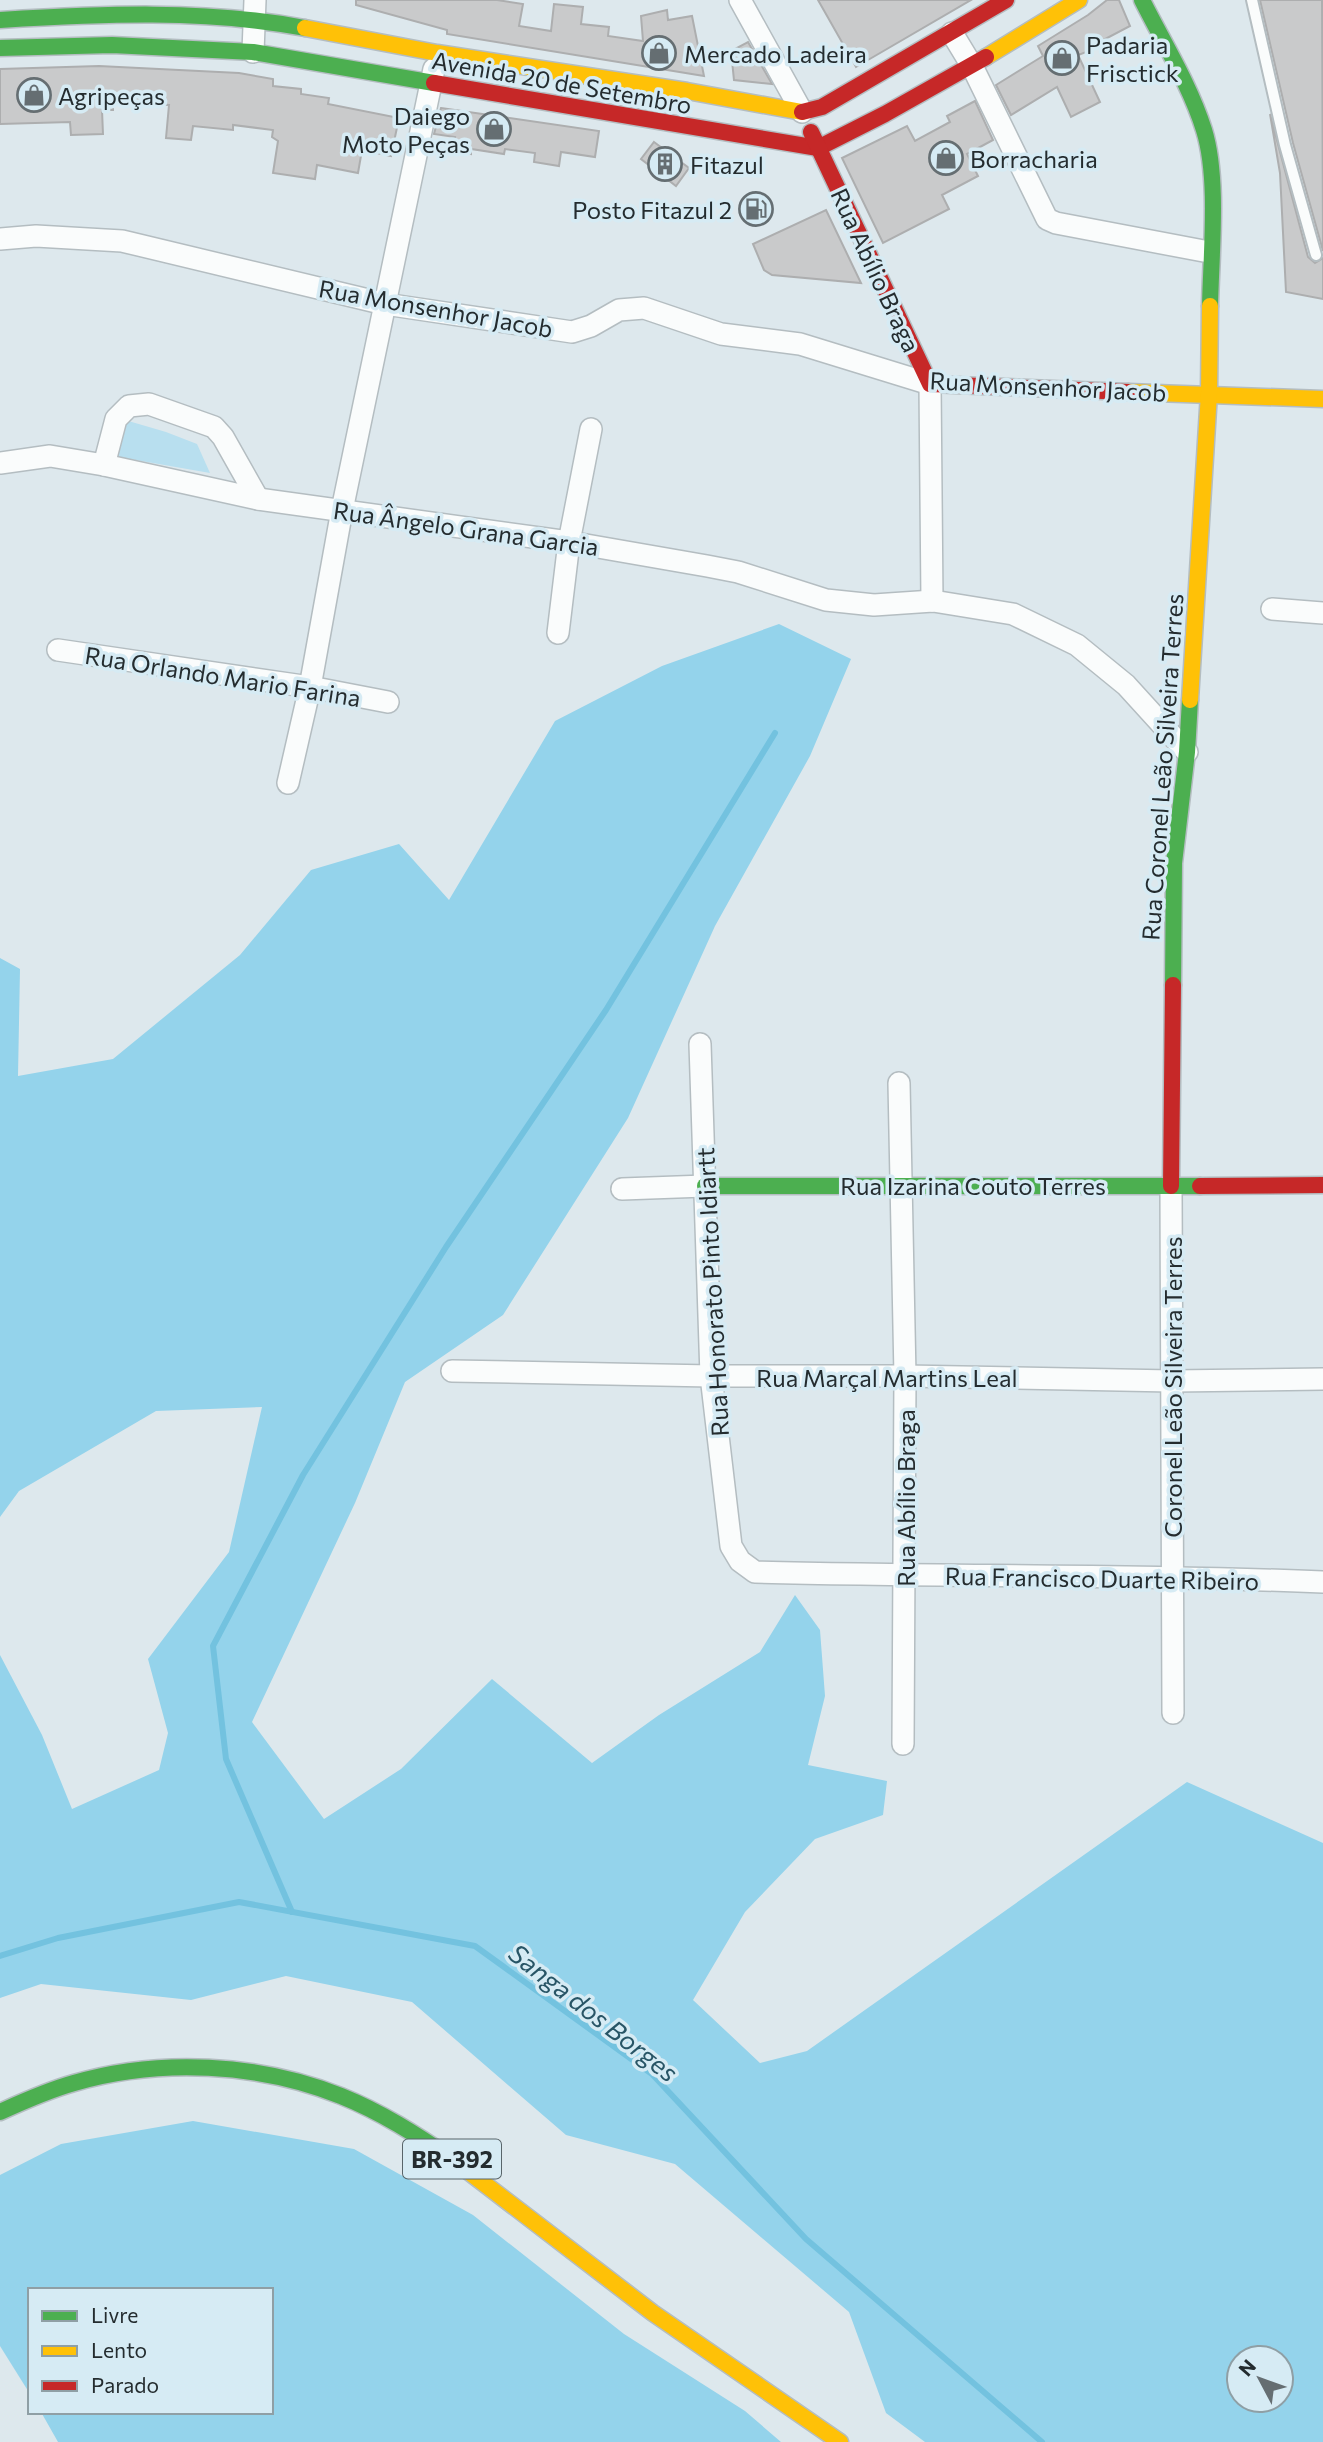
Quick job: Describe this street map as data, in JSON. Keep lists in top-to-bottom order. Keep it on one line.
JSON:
{"streets":{"main road":["Avenida 20 de Setembro","Rua Abílio Braga","Rua Monsenhor Jacob","Rua Coronel Leão Silveira Terres","Rua Izarina Couto Terres","BR-392"],"street":["Rua Ângelo Grana Garcia","Rua Orlando Mario Farina","Rua Honorato Pinto Idiartt","Rua Marçal Martins Leal","Coronel Leão Silveira Terres","Rua Francisco Duarte Ribeiro"]},"crossings":[["Avenida 20 de Setembro","Rua Abílio Braga"],["Rua Abílio Braga","Rua Monsenhor Jacob"],["Rua Abílio Braga","Rua Ângelo Grana Garcia"],["Rua Abílio Braga","Rua Izarina Couto Terres"],["Rua Abílio Braga","Rua Marçal Martins Leal"],["Rua Abílio Braga","Rua Francisco Duarte Ribeiro"],["Rua Monsenhor Jacob","Rua Coronel Leão Silveira Terres"],["Rua Ângelo Grana Garcia","Rua Coronel Leão Silveira Terres"],["Rua Coronel Leão Silveira Terres","Rua Izarina Couto Terres"],["Rua Coronel Leão Silveira Terres","Coronel Leão Silveira Terres"],["Rua Izarina Couto Terres","Rua Honorato Pinto Idiartt"],["Rua Izarina Couto Terres","Coronel Leão Silveira Terres"],["Rua Honorato Pinto Idiartt","Rua Marçal Martins Leal"],["Rua Honorato Pinto Idiartt","Rua Francisco Duarte Ribeiro"],["Rua Marçal Martins Leal","Coronel Leão Silveira Terres"],["Coronel Leão Silveira Terres","Rua Francisco Duarte Ribeiro"]],"water":["Sanga dos Borges"],"places":{"shop":["Mercado Ladeira","Padaria Frisctick","Agripeças","Daiego Moto Peças","Borracharia"],"building":["Fitazul"],"fuel station":["Posto Fitazul 2"]},"legend":["Livre","Lento","Parado"],"north":"top left"}
